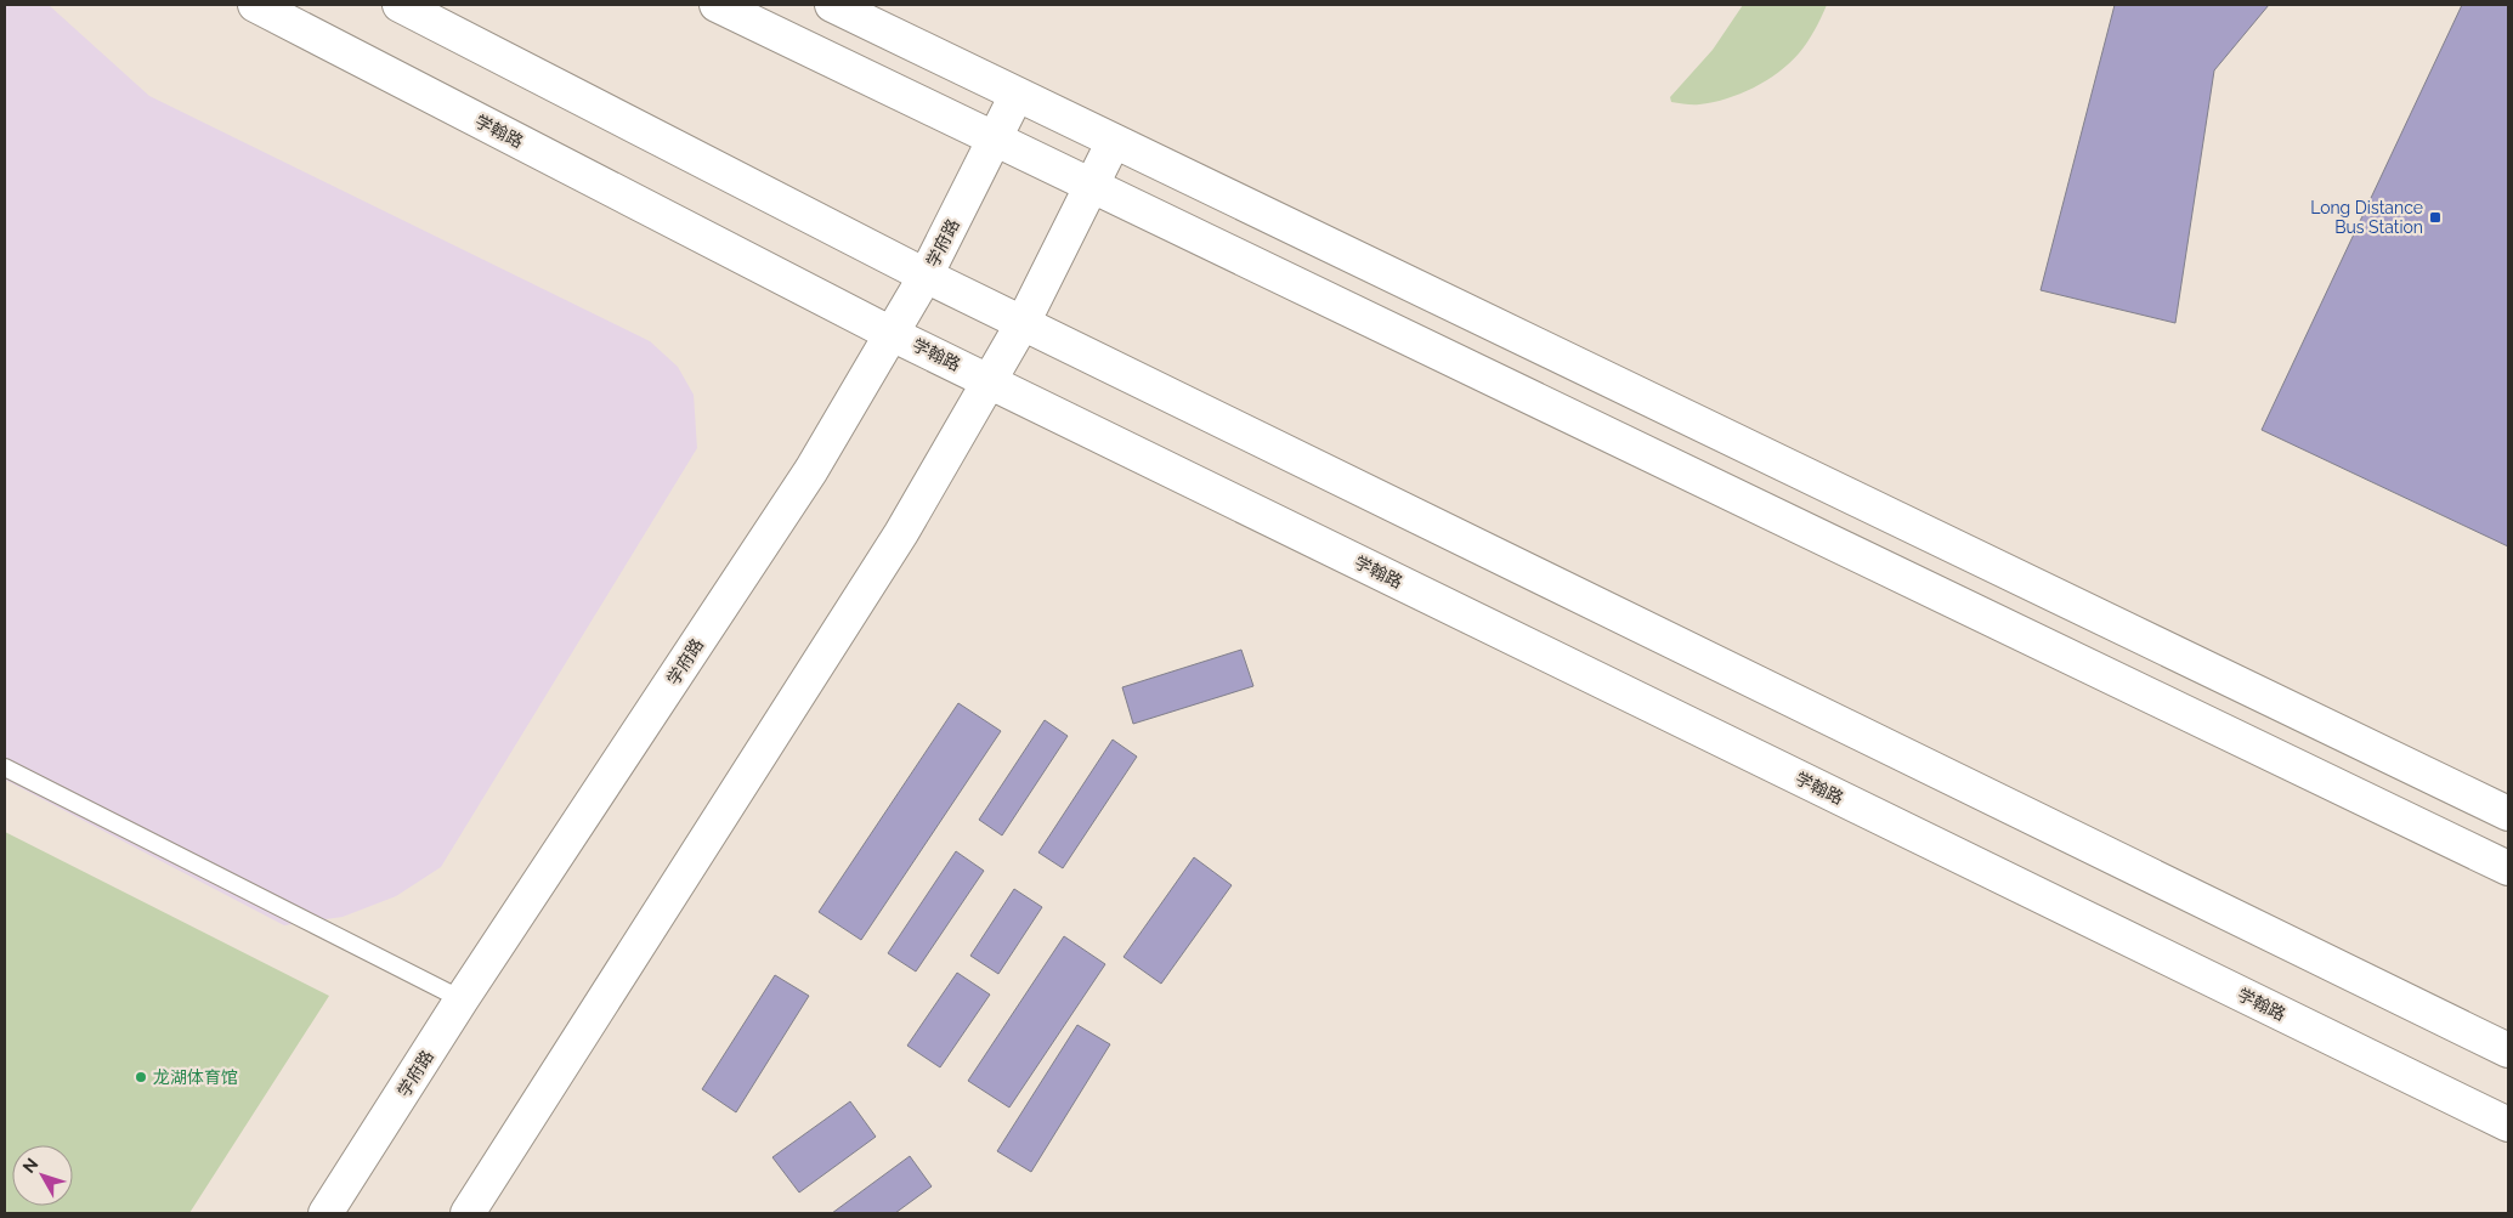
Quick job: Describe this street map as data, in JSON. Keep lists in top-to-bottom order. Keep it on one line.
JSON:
{"streets":{"main road":["学翰路","学府路"]},"crossings":[["学翰路","学府路"]],"places":{"transit":["Long Distance Bus Station"],"other":["龙湖体育馆"]},"north":"top left"}
